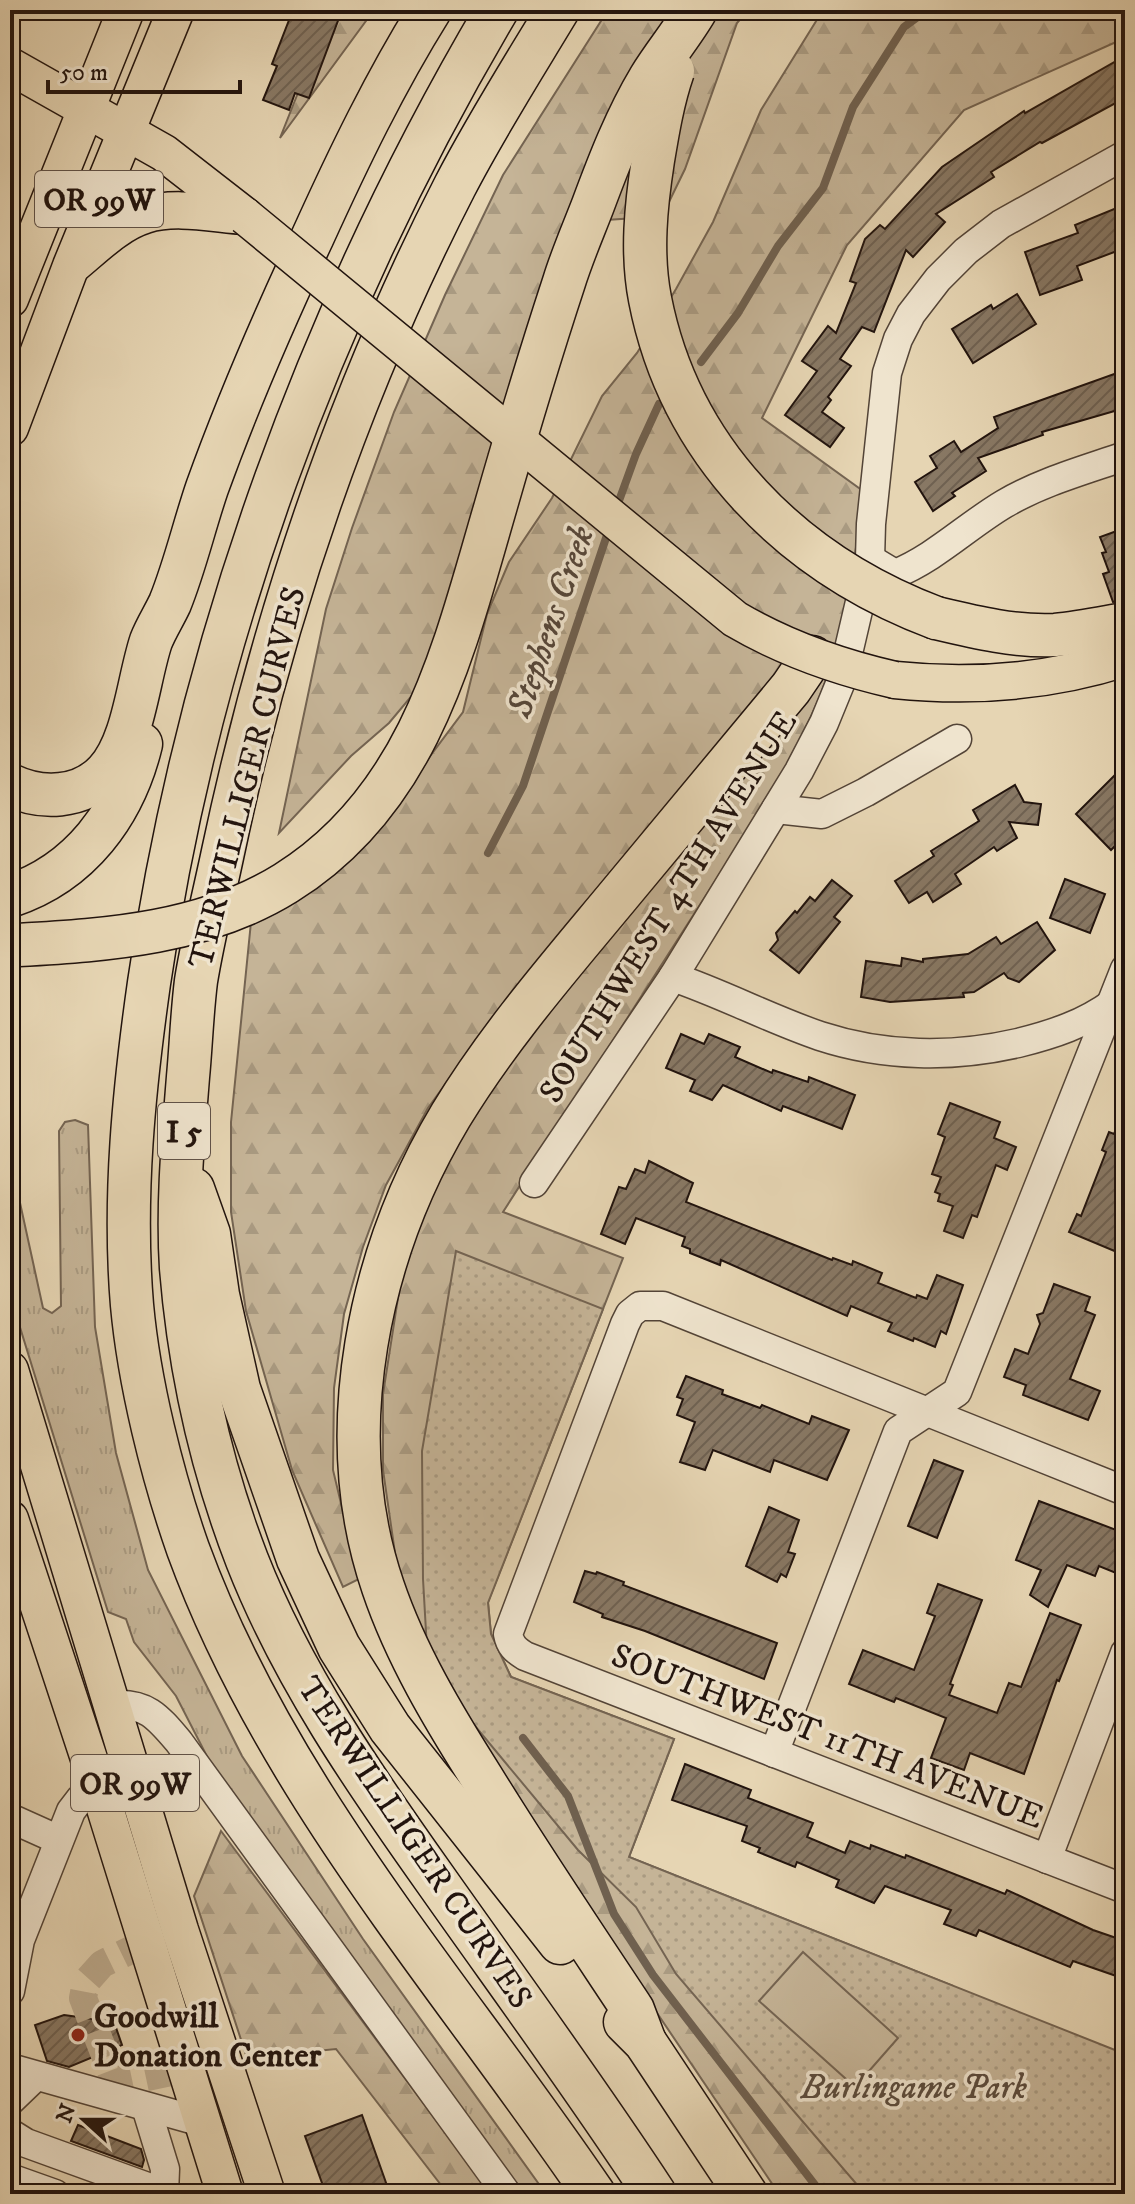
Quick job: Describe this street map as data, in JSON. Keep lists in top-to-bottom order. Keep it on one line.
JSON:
{"streets":{"highway":["TERWILLIGER CURVES","I 5"],"main road":["OR 99W"],"street":["SOUTHWEST 4TH AVENUE","SOUTHWEST 11TH AVENUE"]},"water":["Stephens Creek"],"parks":["Burlingame Park"],"places":["Goodwill Donation Center"],"scale_bar":"50 m","north":"left"}
